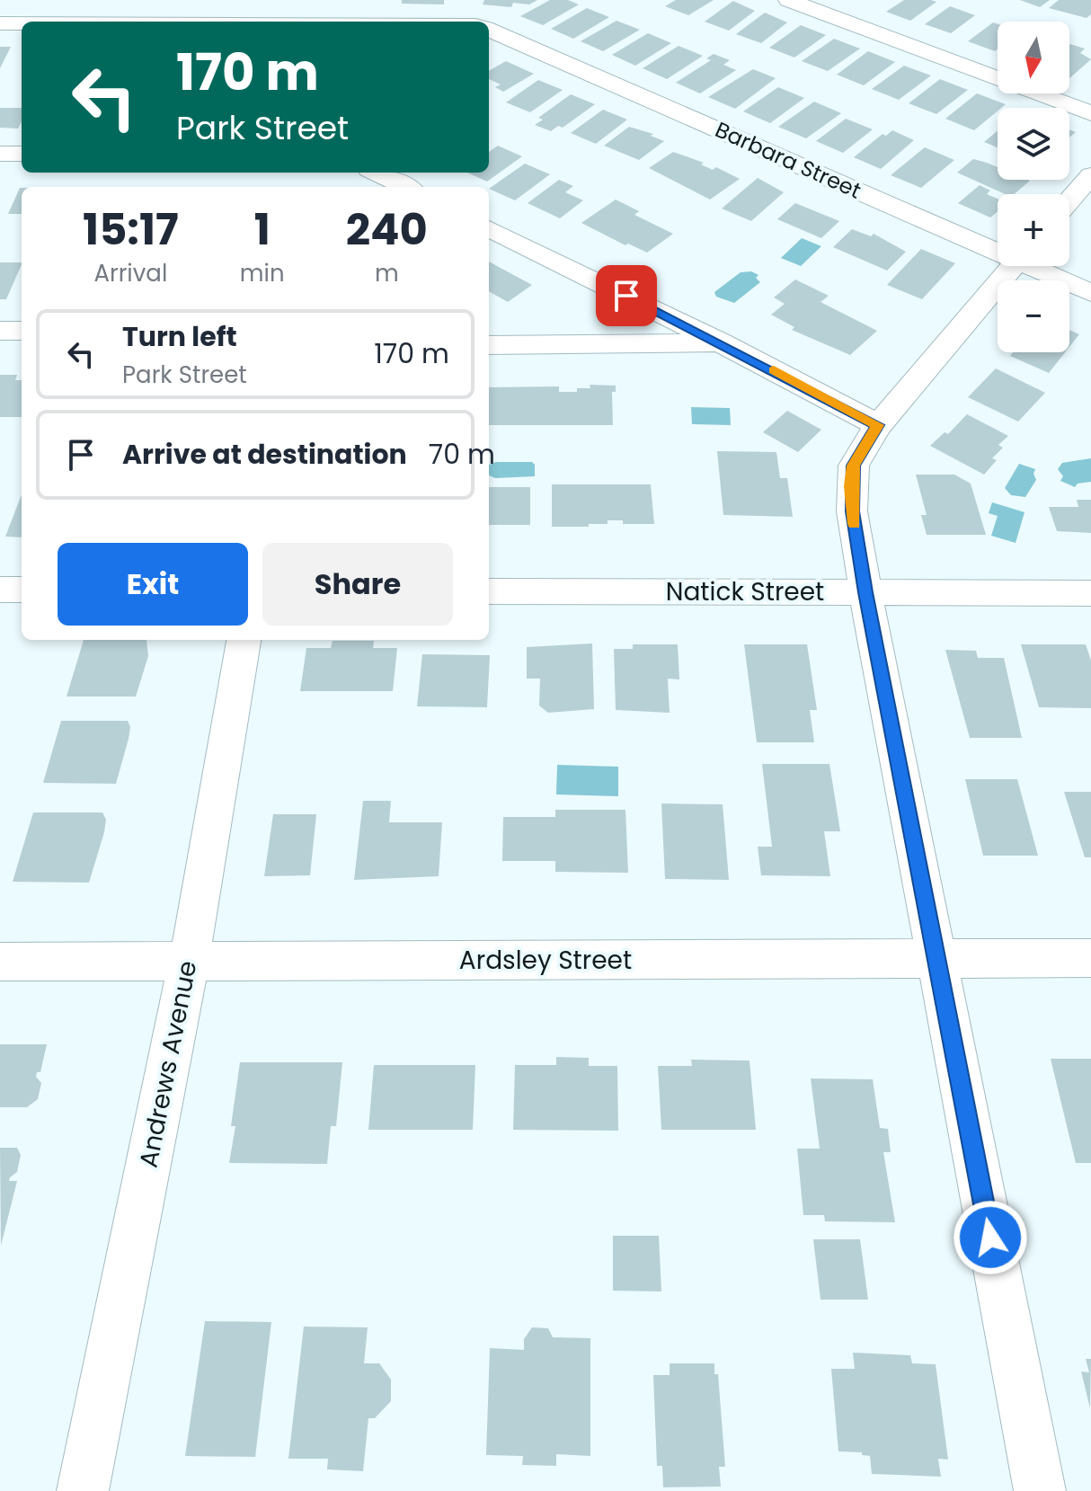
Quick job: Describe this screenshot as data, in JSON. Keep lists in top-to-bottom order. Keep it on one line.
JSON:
{"streets":{"street":["Barbara Street","Natick Street","Ardsley Street","Andrews Avenue"]},"crossings":[["Ardsley Street","Andrews Avenue"]],"north":"bottom","page":{"map_buttons":["+","−"],"turn":["170 m","Park Street"],"eta":["15:17","Arrival","1","min","240","m"],"list":[{"name":"Turn left","note":"Park Street","value":"170 m"},{"name":"Arrive at destination","value":"70 m"}],"buttons":["Exit","Share"]}}
